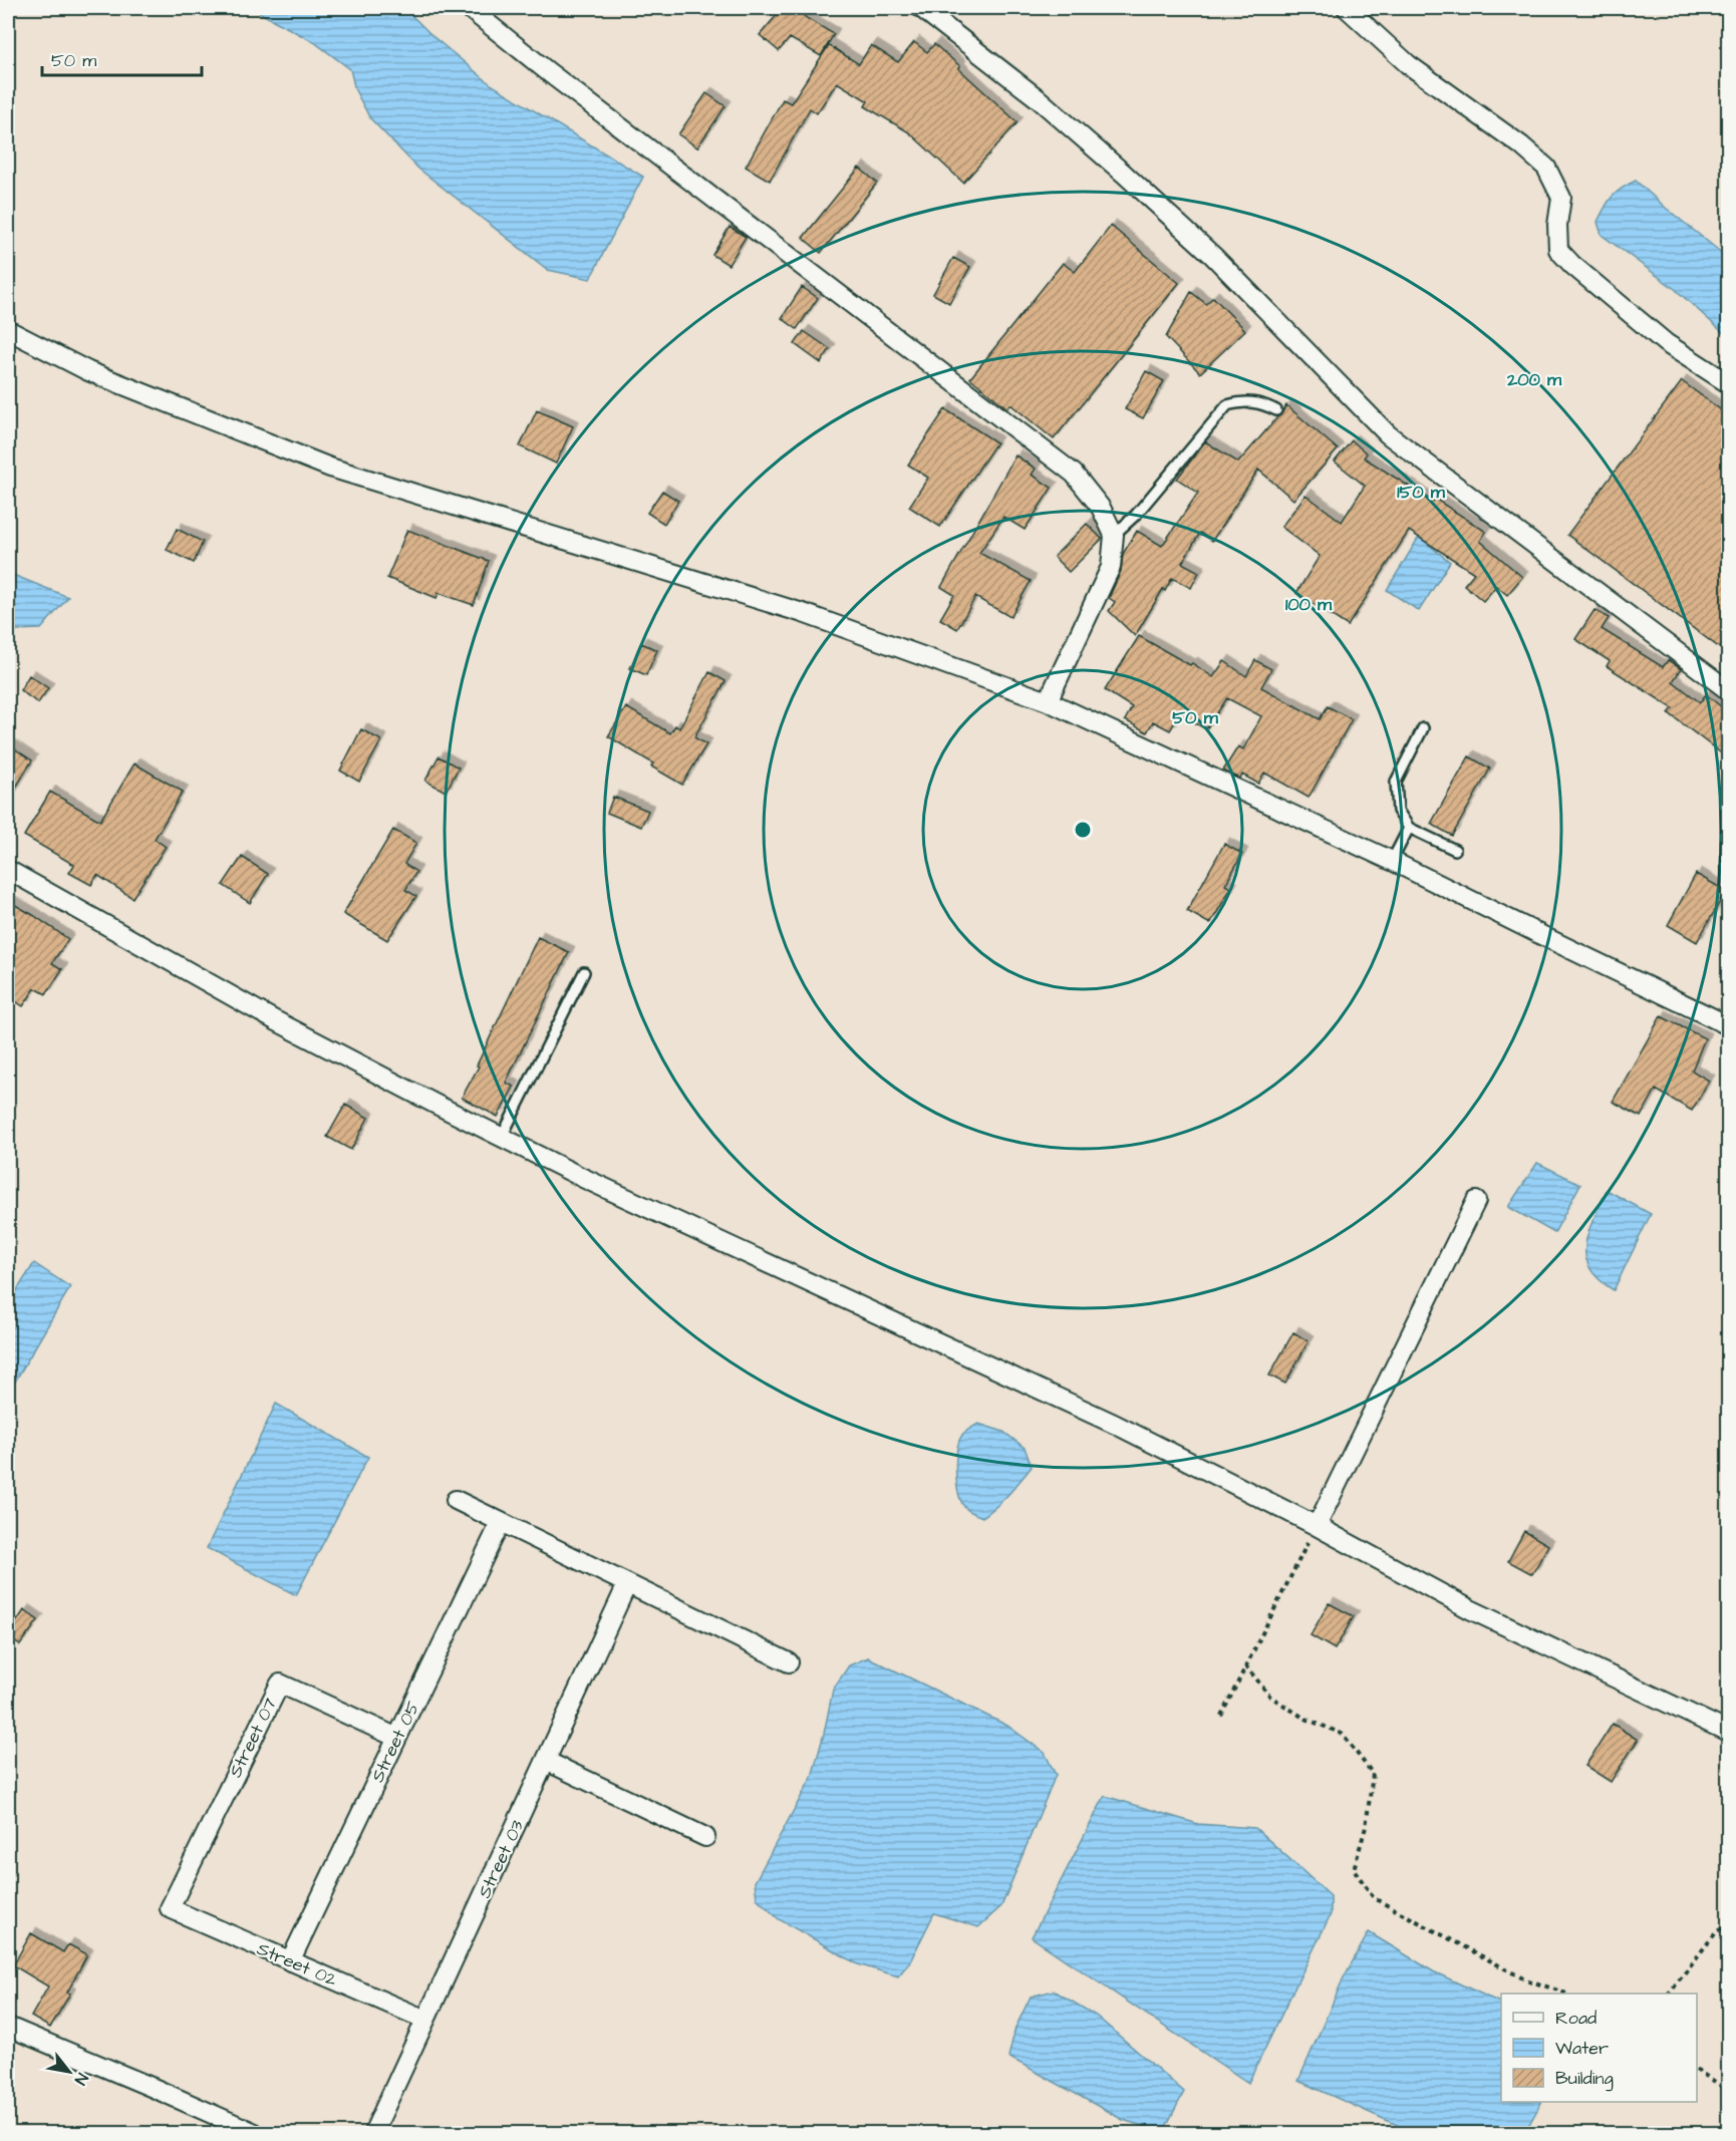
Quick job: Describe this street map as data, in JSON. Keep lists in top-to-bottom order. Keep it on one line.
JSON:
{"streets":{"street":["Street 07","Street 05","Street 03","Street 02"]},"crossings":[["Street 07","Street 05"],["Street 07","Street 02"],["Street 05","Street 02"],["Street 03","Street 02"]],"legend":["Road","Water","Building"],"scale_bar":"50 m","north":"bottom right","rings":["200 m","150 m","100 m","50 m"]}
